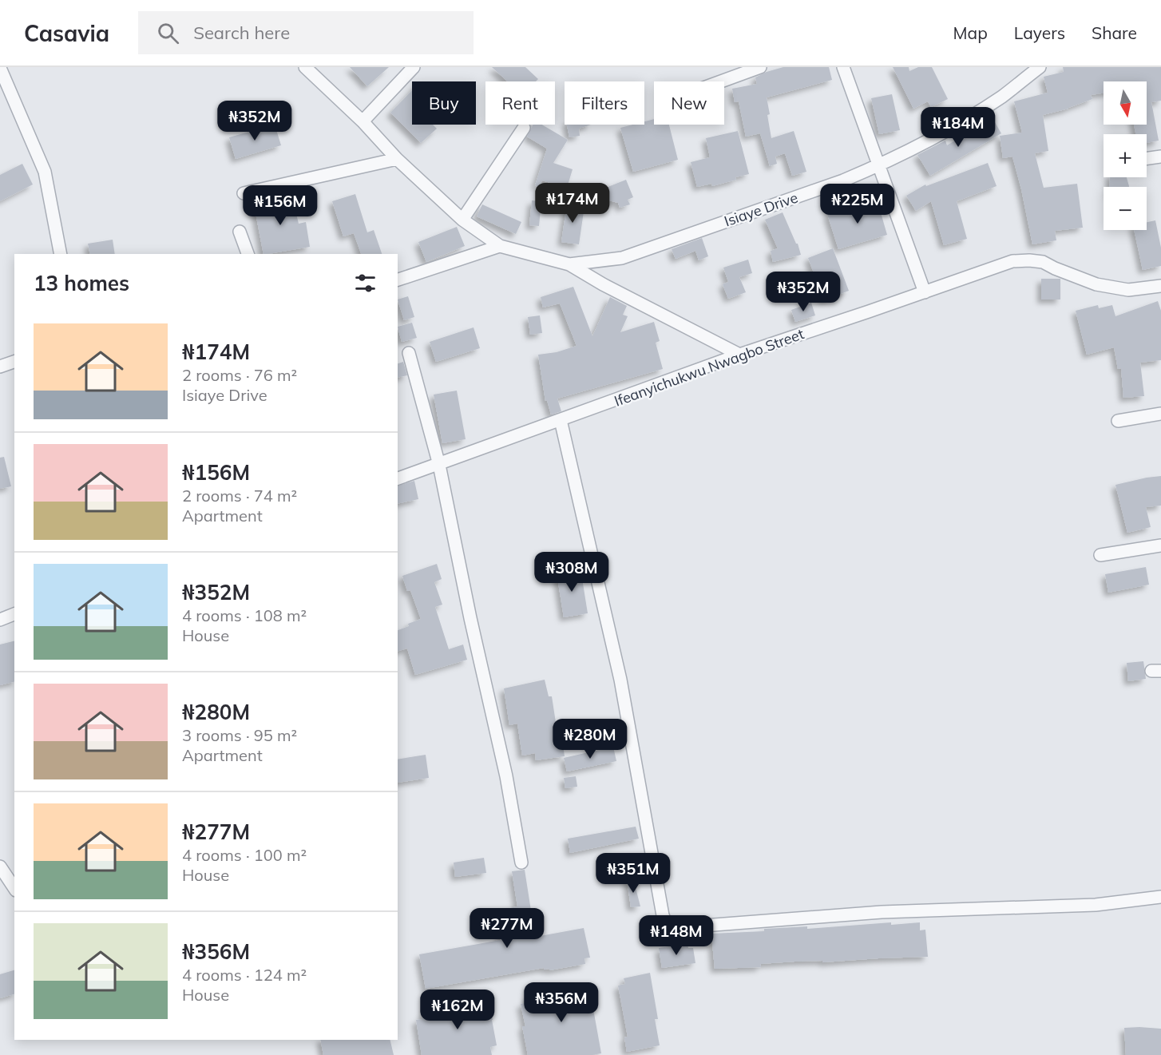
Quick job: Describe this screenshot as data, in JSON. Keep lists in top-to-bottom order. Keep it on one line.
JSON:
{"streets":{"street":["Isiaye Drive","Ifeanyichukwu Nwagbo Street"]},"north":"bottom","page":{"header":"Casavia","search":"Search here","nav":["Map","Layers","Share"],"map_buttons":["+","−"],"chip":["Buy","Rent","Filters","New"],"price":["₦352M","₦184M","₦174M","₦225M","₦156M","₦352M","₦308M","₦280M","₦351M","₦277M","₦148M","₦356M","₦162M"],"heading":"13 homes","list":[{"name":"₦174M","note":"2 rooms · 76 m² · Isiaye Drive"},{"name":"₦156M","note":"2 rooms · 74 m² · Apartment"},{"name":"₦352M","note":"4 rooms · 108 m² · House"},{"name":"₦280M","note":"3 rooms · 95 m² · Apartment"},{"name":"₦277M","note":"4 rooms · 100 m² · House"},{"name":"₦356M","note":"4 rooms · 124 m² · House"}]}}
